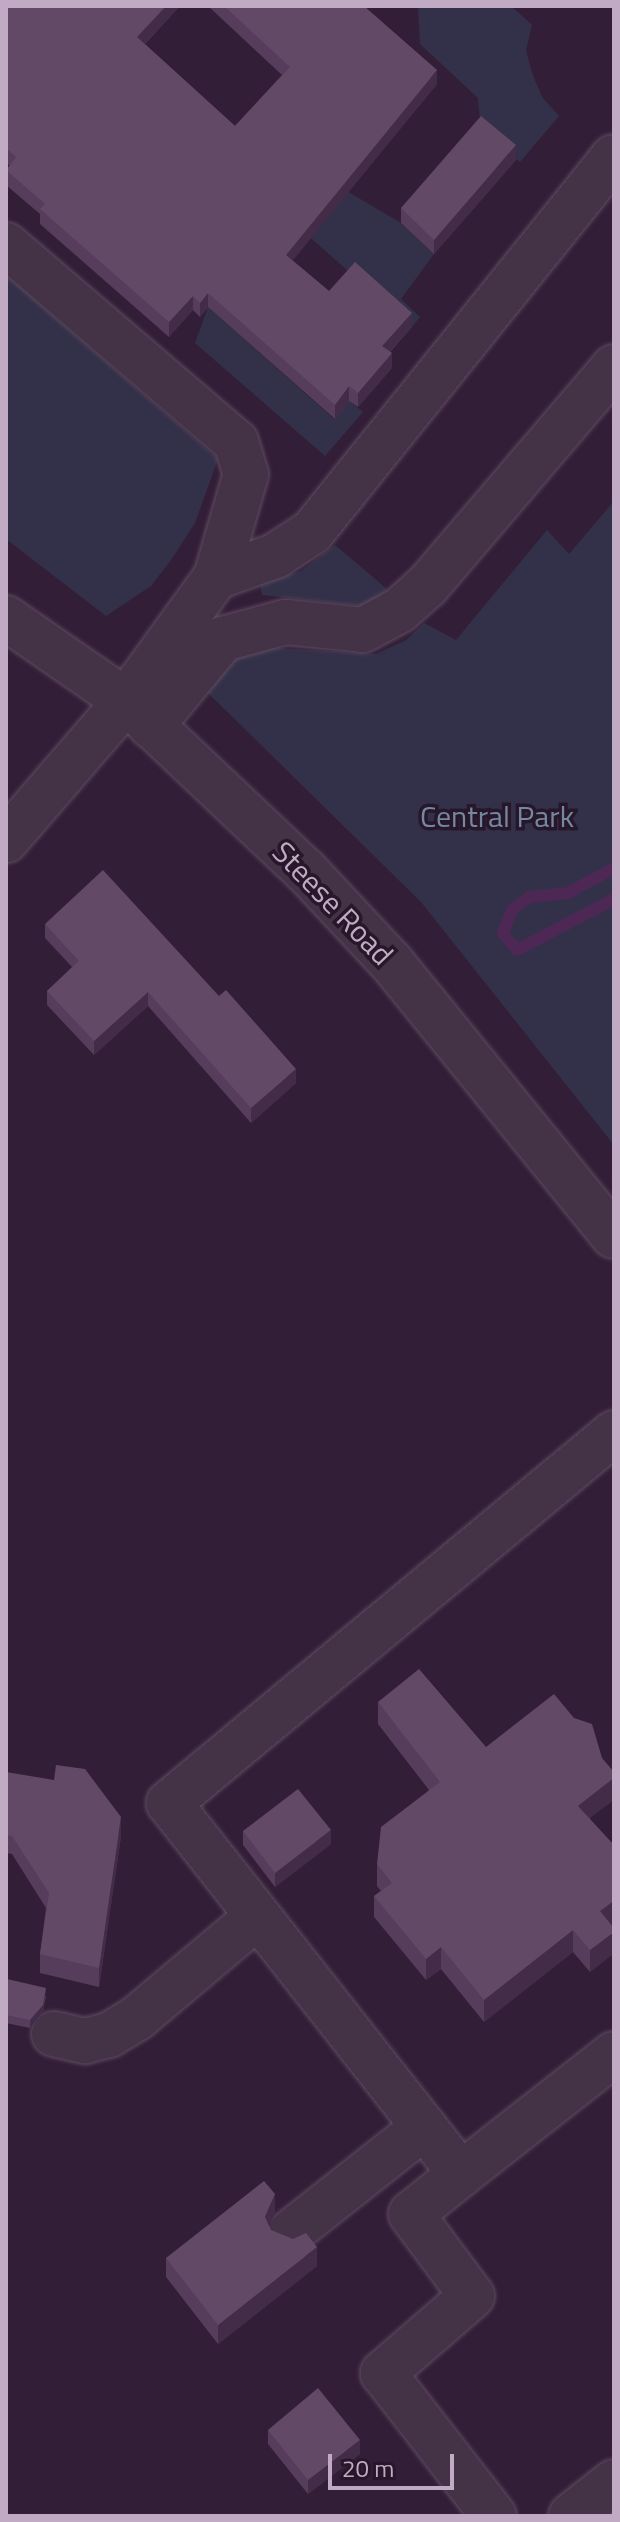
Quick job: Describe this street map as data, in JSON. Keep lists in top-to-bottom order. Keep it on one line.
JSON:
{"streets":{"street":["Steese Road"]},"parks":["Central Park"],"scale_bar":"20 m"}
